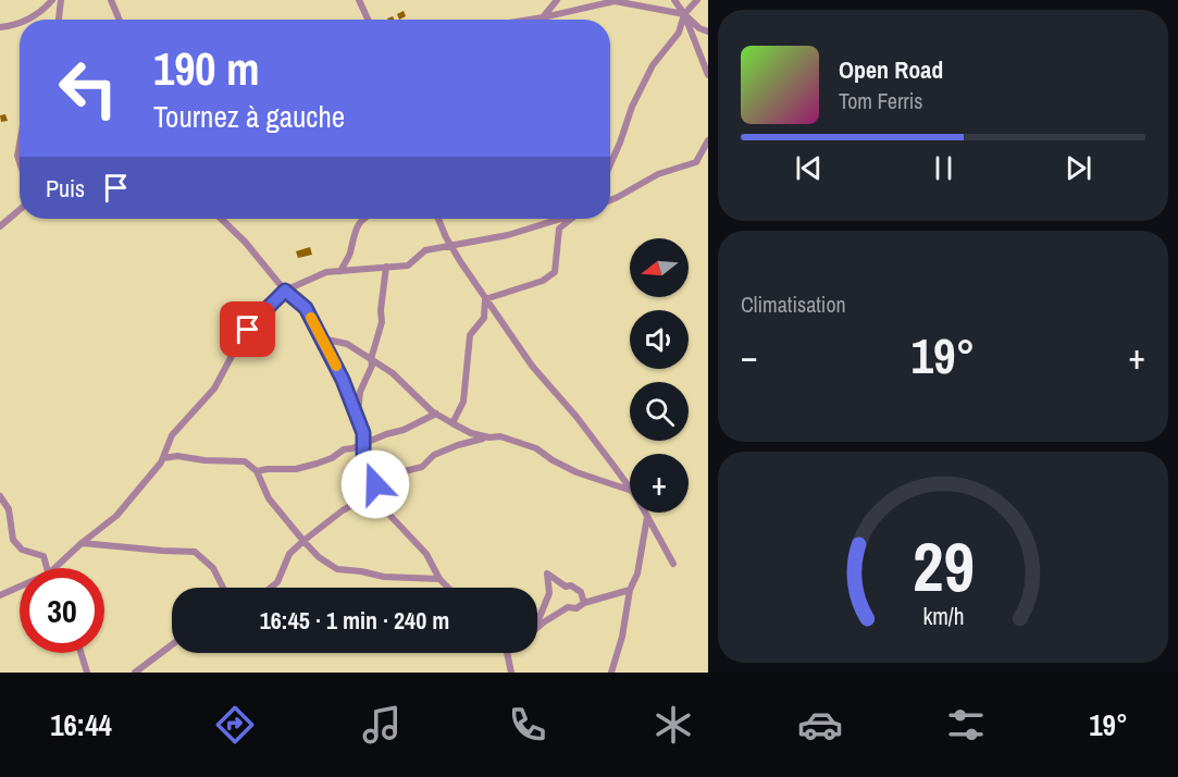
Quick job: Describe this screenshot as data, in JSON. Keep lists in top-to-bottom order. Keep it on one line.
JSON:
{"north":"left","page":{"turn":["190 m","Tournez à gauche"],"song":["Open Road","Tom Ferris"],"then":"Puis","tile":"Climatisation","map_buttons":"+","heat":["−","19°","+"],"limit":"30","trip":"16:45 · 1 min · 240 m","tabs":["16:44","19°"],"gauge":["29","km/h"]}}
